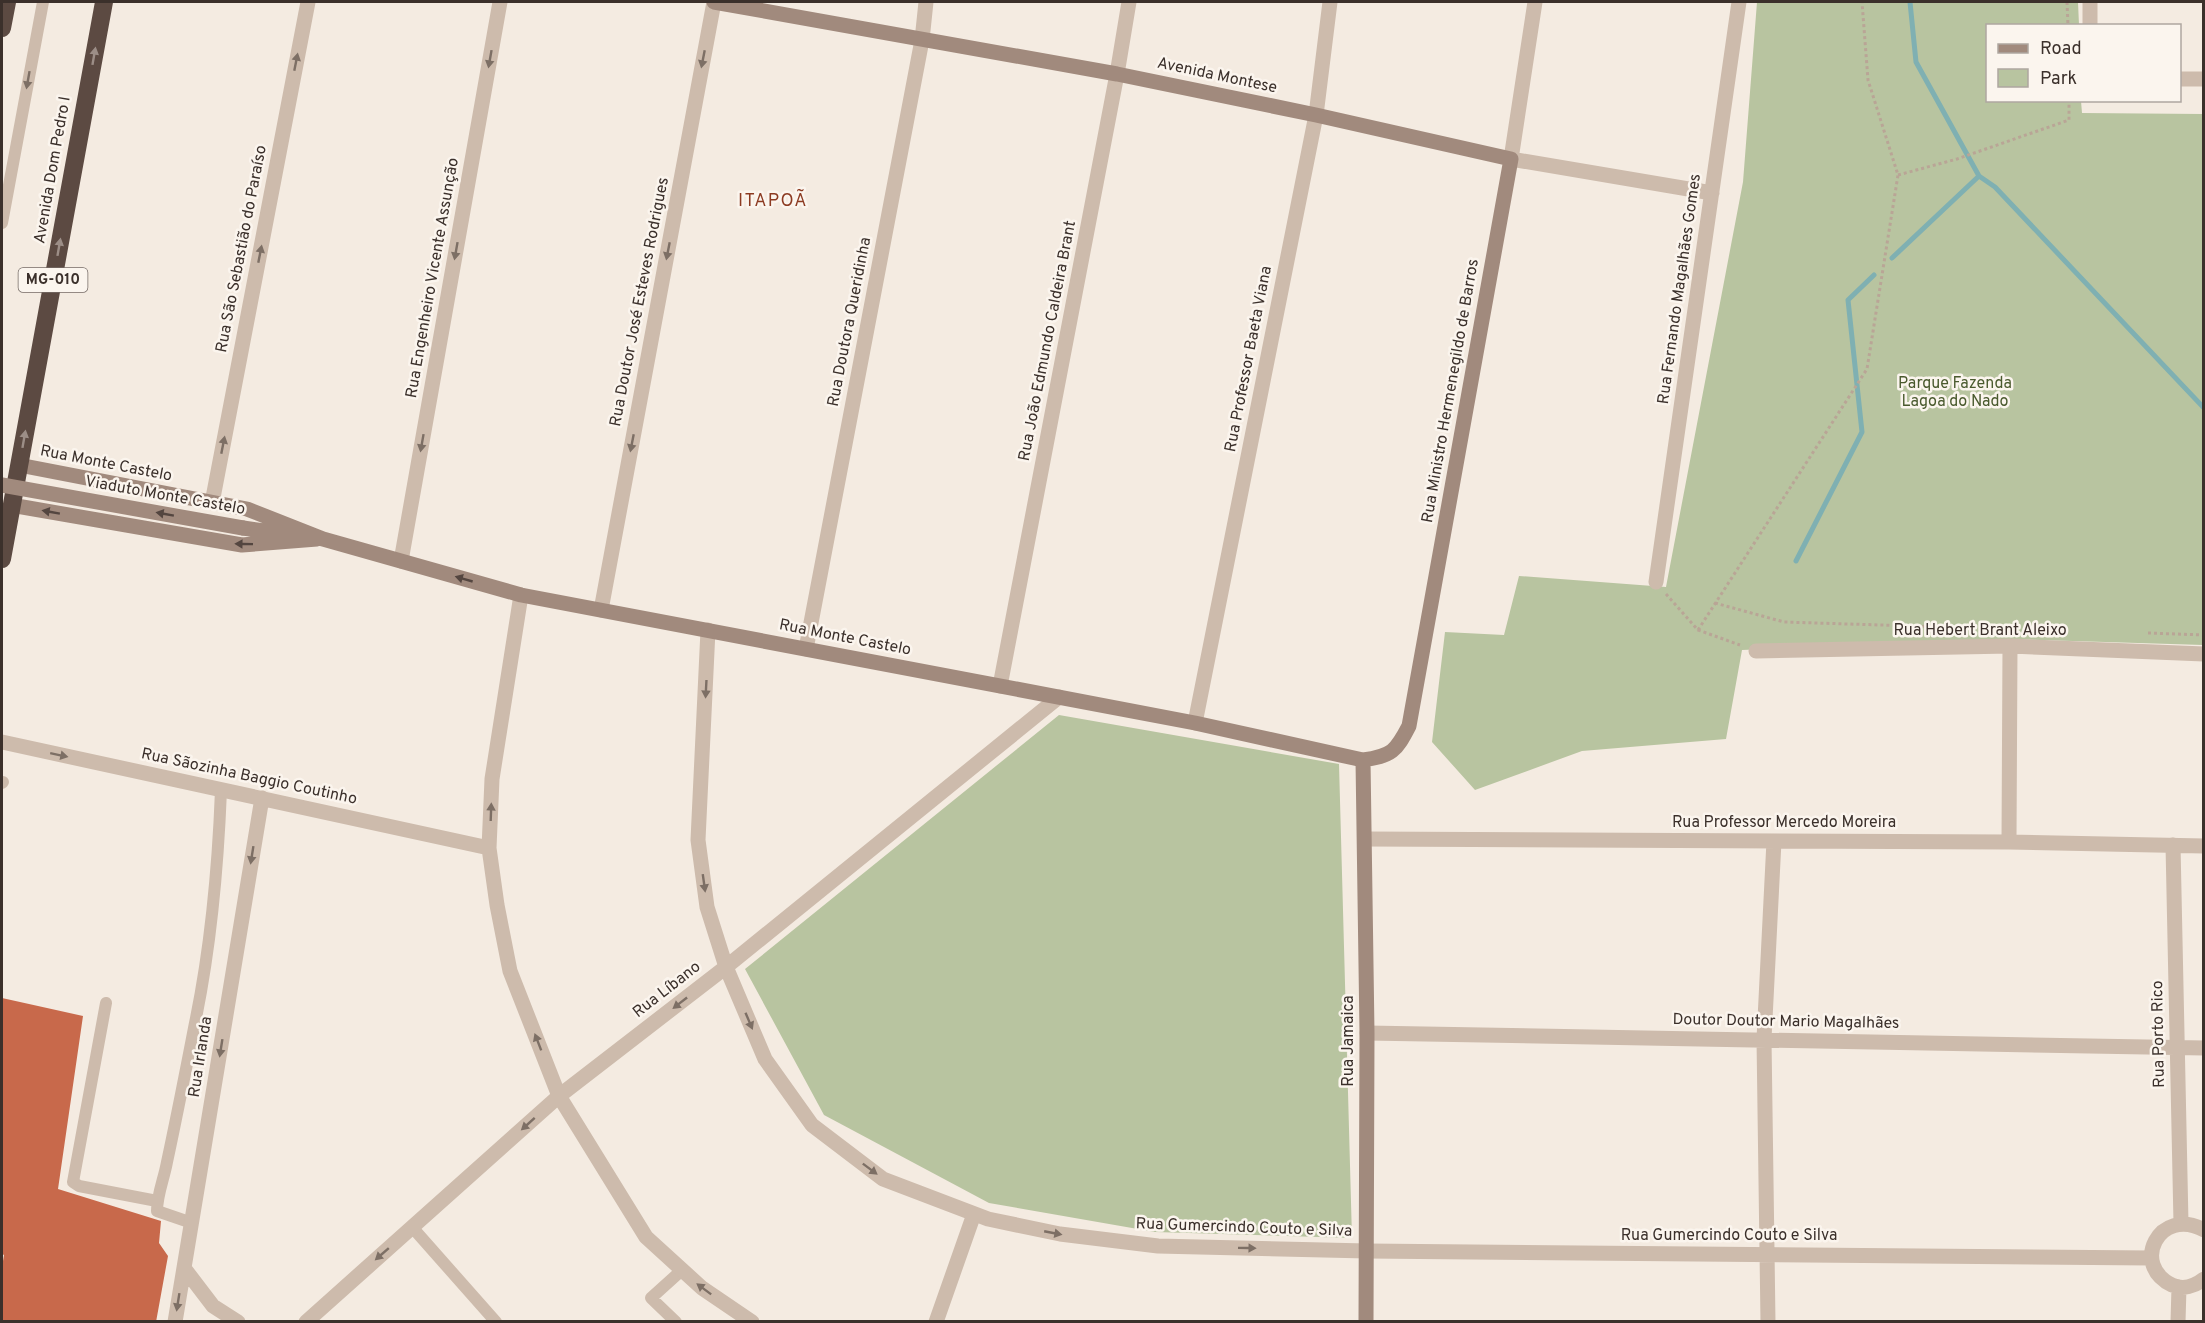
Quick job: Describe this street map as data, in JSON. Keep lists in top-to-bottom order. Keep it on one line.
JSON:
{"streets":{"highway":["Avenida Dom Pedro I","MG-010"],"street":["Avenida Montese","Rua São Sebastião do Paraíso","Rua Engenheiro Vicente Assunção","Rua Fernando Magalhães Gomes","Rua Doutor José Esteves Rodrigues","Rua Doutora Queridinha","Rua João Edmundo Caldeira Brant","Rua Professor Baeta Viana","Rua Ministro Hermenegildo de Barros","Rua Monte Castelo","Viaduto Monte Castelo","Rua Hebert Brant Aleixo","Rua Sãozinha Baggio Coutinho","Rua Professor Mercedo Moreira","Rua Líbano","Doutor Doutor Mario Magalhães","Rua Porto Rico","Rua Jamaica","Rua Irlanda","Rua Gumercindo Couto e Silva"]},"crossings":[["Avenida Montese","Rua Fernando Magalhães Gomes"],["Avenida Montese","Rua Doutor José Esteves Rodrigues"],["Avenida Montese","Rua Doutora Queridinha"],["Avenida Montese","Rua João Edmundo Caldeira Brant"],["Avenida Montese","Rua Professor Baeta Viana"],["Avenida Montese","Rua Ministro Hermenegildo de Barros"],["Avenida Dom Pedro I","Rua Monte Castelo"],["Rua São Sebastião do Paraíso","Rua Monte Castelo"],["Rua Engenheiro Vicente Assunção","Rua Monte Castelo"],["Rua Doutor José Esteves Rodrigues","Rua Monte Castelo"],["Rua Doutora Queridinha","Rua Monte Castelo"],["Rua João Edmundo Caldeira Brant","Rua Monte Castelo"],["Rua Professor Baeta Viana","Rua Monte Castelo"],["Rua Ministro Hermenegildo de Barros","Rua Monte Castelo"],["Rua Ministro Hermenegildo de Barros","Rua Jamaica"],["Rua Monte Castelo","Viaduto Monte Castelo"],["Rua Monte Castelo","Rua Líbano"],["Rua Monte Castelo","Rua Jamaica"],["Rua Monte Castelo","Rua Gumercindo Couto e Silva"],["Rua Sãozinha Baggio Coutinho","Rua Irlanda"],["Rua Professor Mercedo Moreira","Rua Porto Rico"],["Rua Professor Mercedo Moreira","Rua Jamaica"],["Rua Líbano","Rua Gumercindo Couto e Silva"],["Doutor Doutor Mario Magalhães","Rua Porto Rico"],["Doutor Doutor Mario Magalhães","Rua Jamaica"],["Rua Jamaica","Rua Gumercindo Couto e Silva"]],"one_way":["Avenida Dom Pedro I","Rua São Sebastião do Paraíso","Rua Engenheiro Vicente Assunção","Rua Doutor José Esteves Rodrigues","Viaduto Monte Castelo","Rua Sãozinha Baggio Coutinho","Rua Líbano","Rua Irlanda","Rua Gumercindo Couto e Silva"],"districts":["ITAPOÃ"],"parks":["Parque Fazenda Lagoa do Nado"],"legend":["Road","Park"]}
